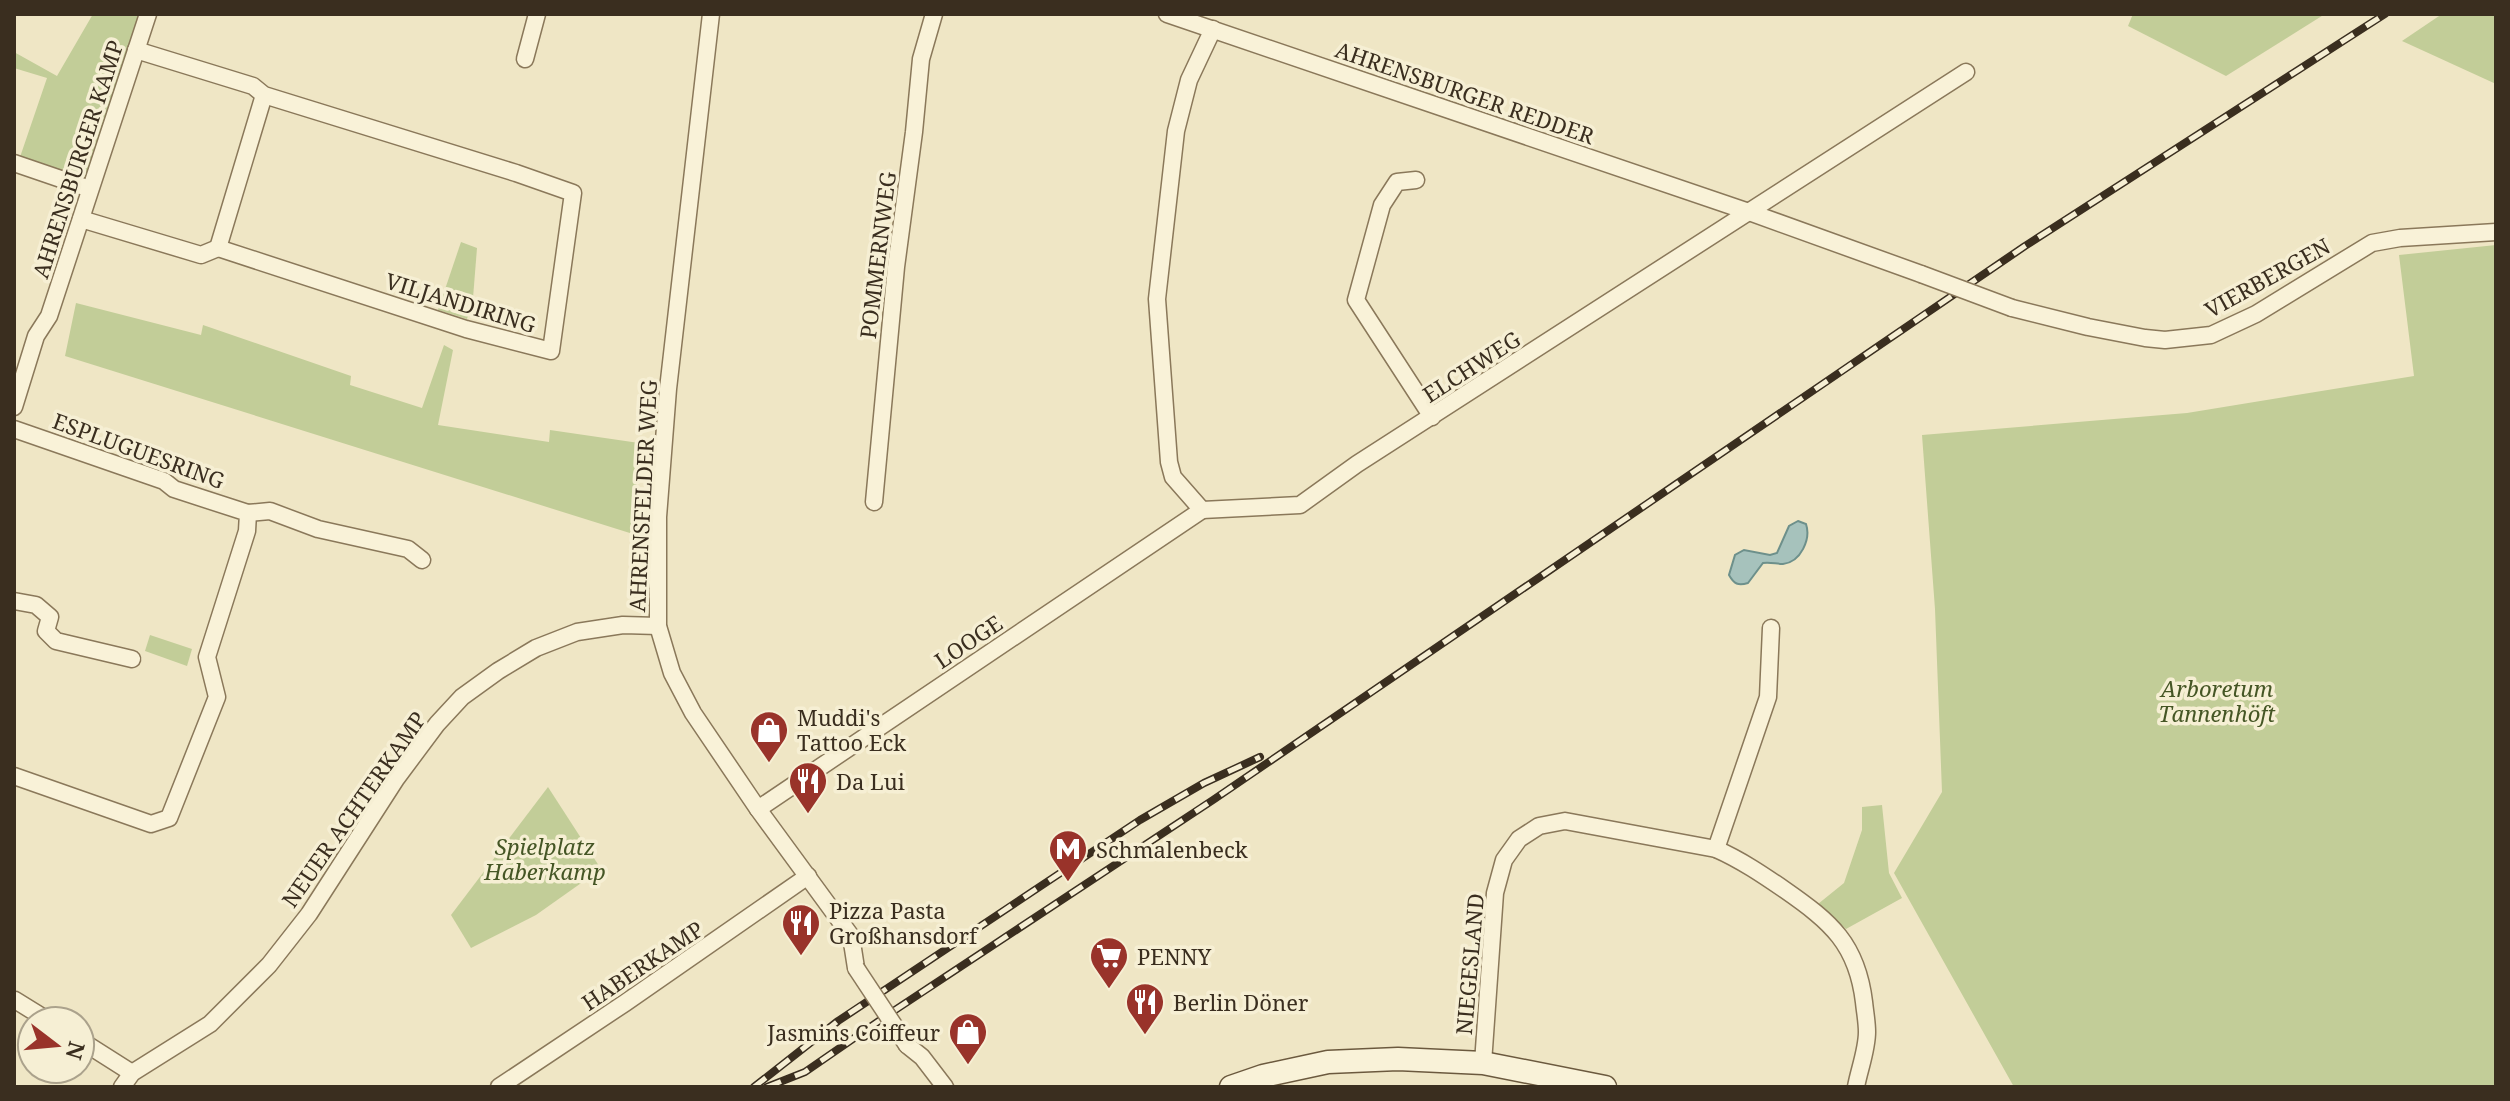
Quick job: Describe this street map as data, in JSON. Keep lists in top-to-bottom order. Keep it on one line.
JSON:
{"streets":{"street":["AHRENSBURGER REDDER","AHRENSBURGER KAMP","POMMERNWEG","VIERBERGEN","VILJANDIRING","ELCHWEG","ESPLUGUESRING","AHRENSFELDER WEG","LOOGE","NEUER ACHTERKAMP","NIEGESLAND","HABERKAMP"]},"crossings":[["AHRENSBURGER REDDER","VIERBERGEN"],["AHRENSBURGER REDDER","ELCHWEG"],["AHRENSBURGER KAMP","VILJANDIRING"],["ELCHWEG","LOOGE"],["AHRENSFELDER WEG","LOOGE"],["AHRENSFELDER WEG","NEUER ACHTERKAMP"],["AHRENSFELDER WEG","HABERKAMP"]],"parks":["Arboretum Tannenhöft","Spielplatz Haberkamp"],"places":{"shop":["Muddi's Tattoo Eck","Jasmins Coiffeur"],"restaurant":["Da Lui","Pizza Pasta Großhansdorf","Berlin Döner"],"metro station":["Schmalenbeck"],"supermarket":["PENNY"]},"north":"right"}
